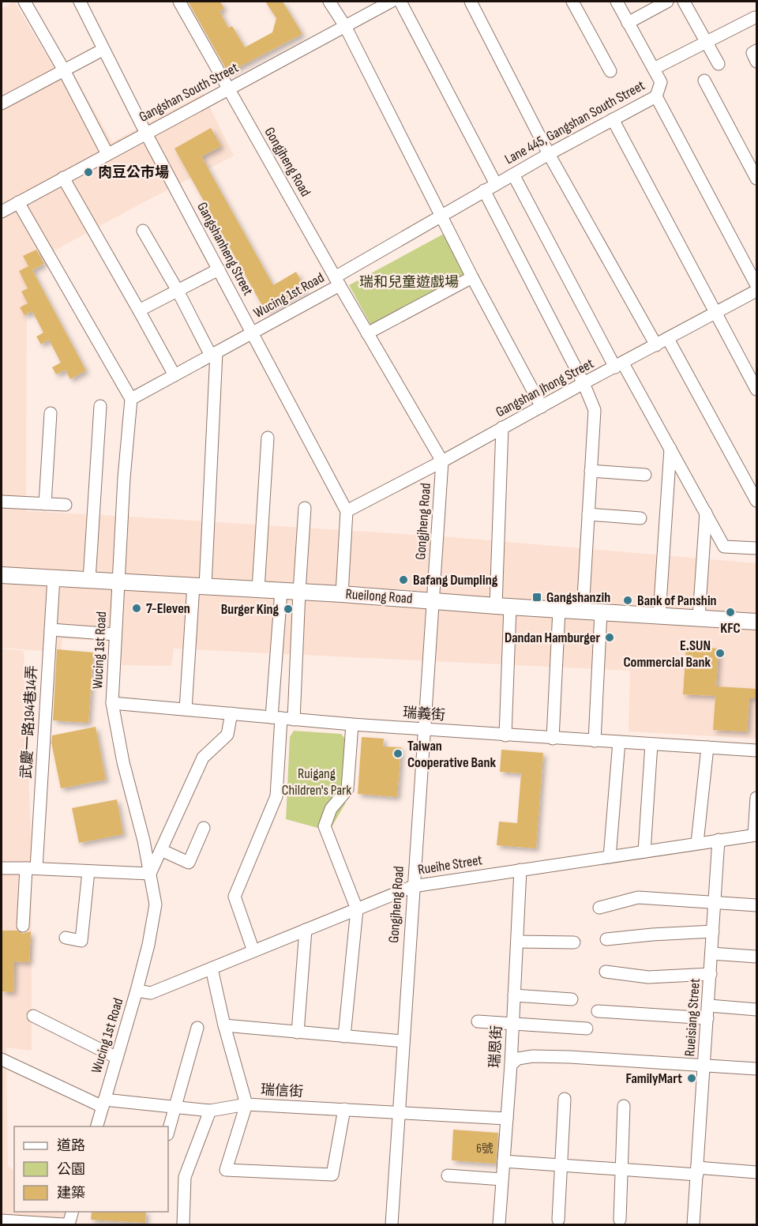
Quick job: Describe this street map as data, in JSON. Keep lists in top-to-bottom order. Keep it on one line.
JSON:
{"streets":{"street":["Gangshan South Street","Lane 445, Gangshan South Street","Gongjheng Road","Gangshanheng Street","Wucing 1st Road","Gangshan Jhong Street","Rueilong Road","瑞義街","武慶一路194巷14弄","Rueihe Street","Rueisiang Street","瑞恩街","瑞信街"]},"crossings":[["Gangshan South Street","Gongjheng Road"],["Gangshan South Street","Gangshanheng Street"],["Lane 445, Gangshan South Street","Wucing 1st Road"],["Gongjheng Road","Wucing 1st Road"],["Gongjheng Road","Gangshan Jhong Street"],["Gongjheng Road","Rueilong Road"],["Gongjheng Road","瑞義街"],["Gongjheng Road","Rueihe Street"],["Gongjheng Road","瑞信街"],["Gangshanheng Street","Wucing 1st Road"],["Gangshanheng Street","Gangshan Jhong Street"],["Wucing 1st Road","Rueilong Road"],["Wucing 1st Road","瑞義街"],["Wucing 1st Road","Rueihe Street"],["Rueilong Road","武慶一路194巷14弄"],["Rueihe Street","Rueisiang Street"],["Rueihe Street","瑞恩街"],["Rueihe Street","瑞信街"],["瑞恩街","瑞信街"]],"parks":["瑞和兒童遊戲場","Ruigang Children's Park"],"places":{"other":["肉豆公市場","Bafang Dumpling","Bank of Panshin","7-Eleven","Burger King","KFC","Dandan Hamburger","E.SUN Commercial Bank","Taiwan Cooperative Bank","FamilyMart"],"transit":["Gangshanzih"]},"house_numbers":["6號"],"legend":["道路","公園","建築"]}
